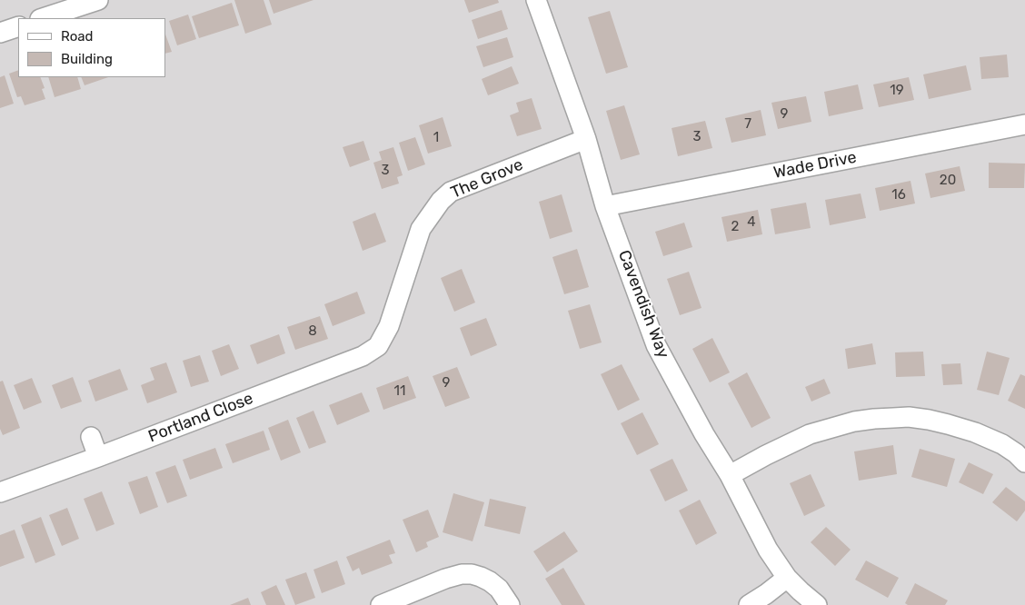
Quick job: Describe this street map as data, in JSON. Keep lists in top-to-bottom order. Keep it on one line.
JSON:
{"streets":{"street":["Wade Drive","The Grove","Cavendish Way","Portland Close"]},"crossings":[["Wade Drive","Cavendish Way"],["The Grove","Cavendish Way"],["The Grove","Portland Close"]],"house_numbers":["19","9","7","3","1","3","20","16","4","2","8","9","11"],"legend":["Road","Building"]}
